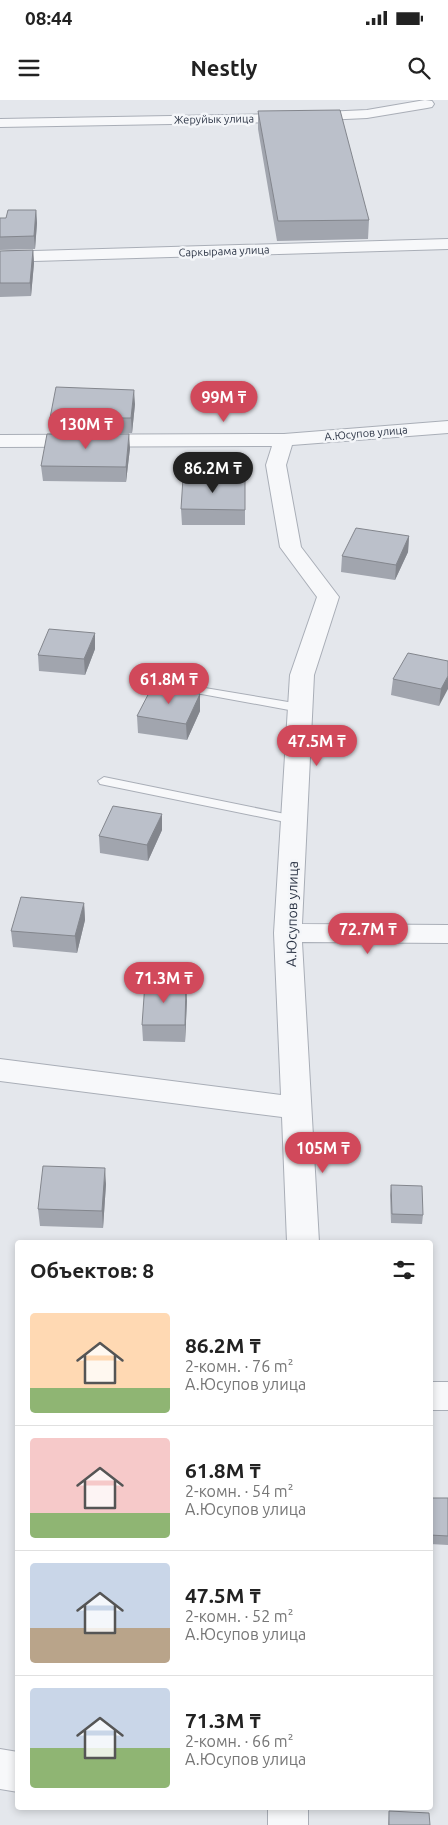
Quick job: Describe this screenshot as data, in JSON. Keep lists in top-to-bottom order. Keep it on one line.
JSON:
{"streets":{"street":["Жеруйык улица","Саркырама улица","А.Юсупов улица"]},"page":{"status":"08:44","header":"Nestly","price":["99M ₸","130M ₸","86.2M ₸","61.8M ₸","47.5M ₸","72.7M ₸","71.3M ₸","105M ₸"],"heading":"Объектов: 8","list":[{"name":"86.2M ₸","note":"2-комн. · 76 m² · А.Юсупов улица"},{"name":"61.8M ₸","note":"2-комн. · 54 m² · А.Юсупов улица"},{"name":"47.5M ₸","note":"2-комн. · 52 m² · А.Юсупов улица"},{"name":"71.3M ₸","note":"2-комн. · 66 m² · А.Юсупов улица"}]}}
